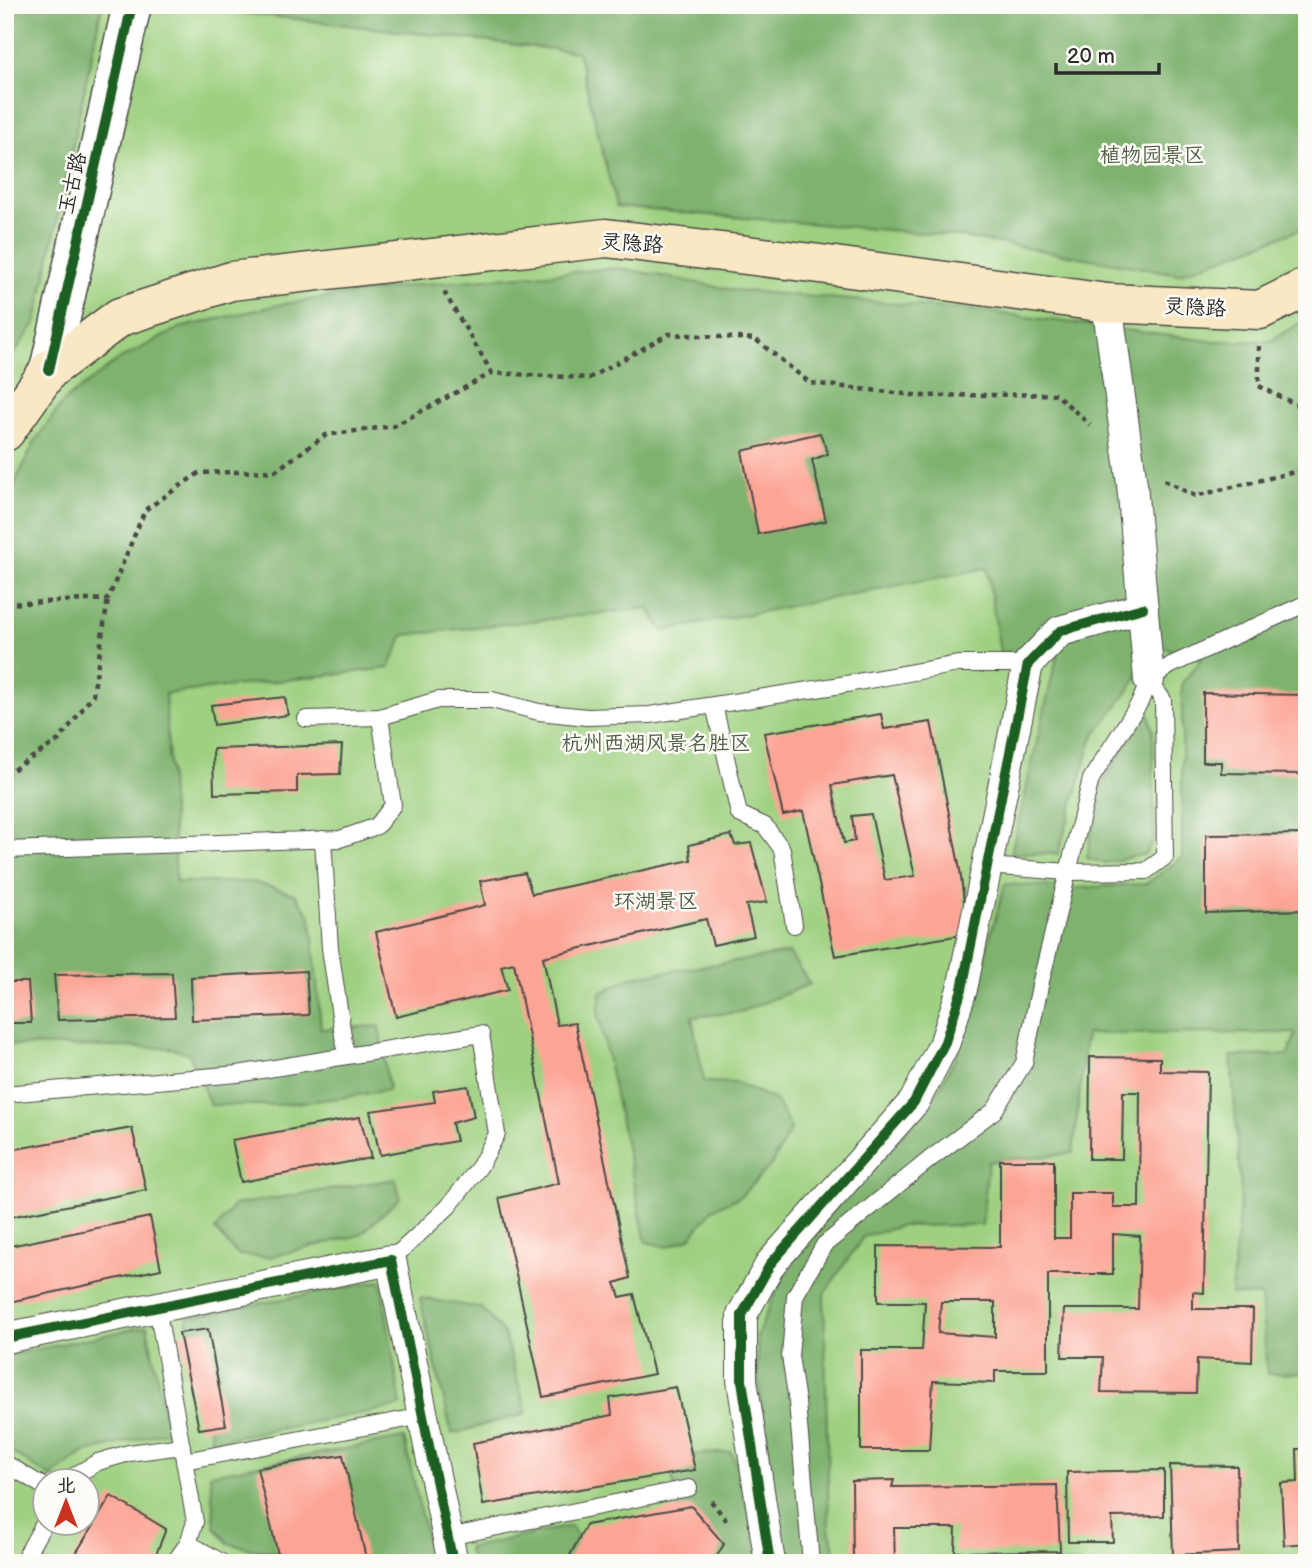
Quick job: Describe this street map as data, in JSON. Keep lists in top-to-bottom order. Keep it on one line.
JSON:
{"streets":{"main road":["灵隐路"],"street":["玉古路"]},"crossings":[["玉古路","灵隐路"]],"parks":["植物园景区","杭州西湖风景名胜区","环湖景区"],"scale_bar":"20 m","north":"top"}
